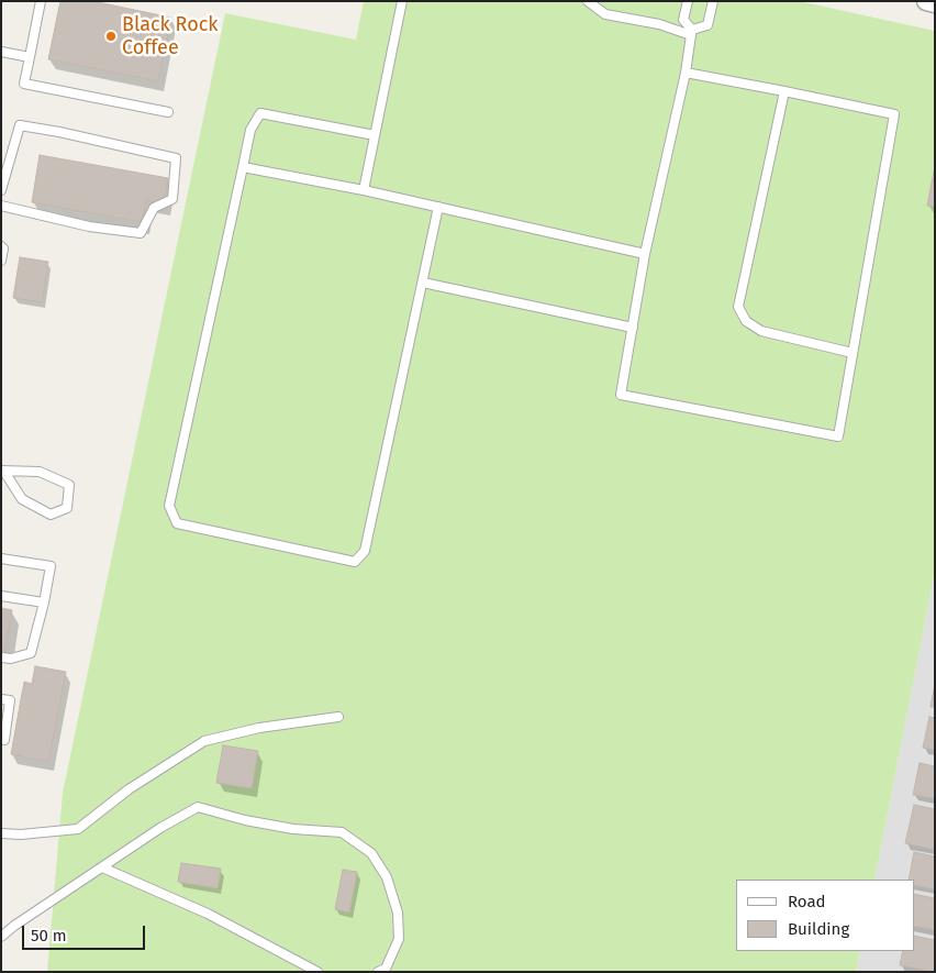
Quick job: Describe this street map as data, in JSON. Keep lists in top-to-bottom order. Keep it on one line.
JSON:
{"places":["Black Rock Coffee"],"legend":["Road","Building"],"scale_bar":"50 m"}
